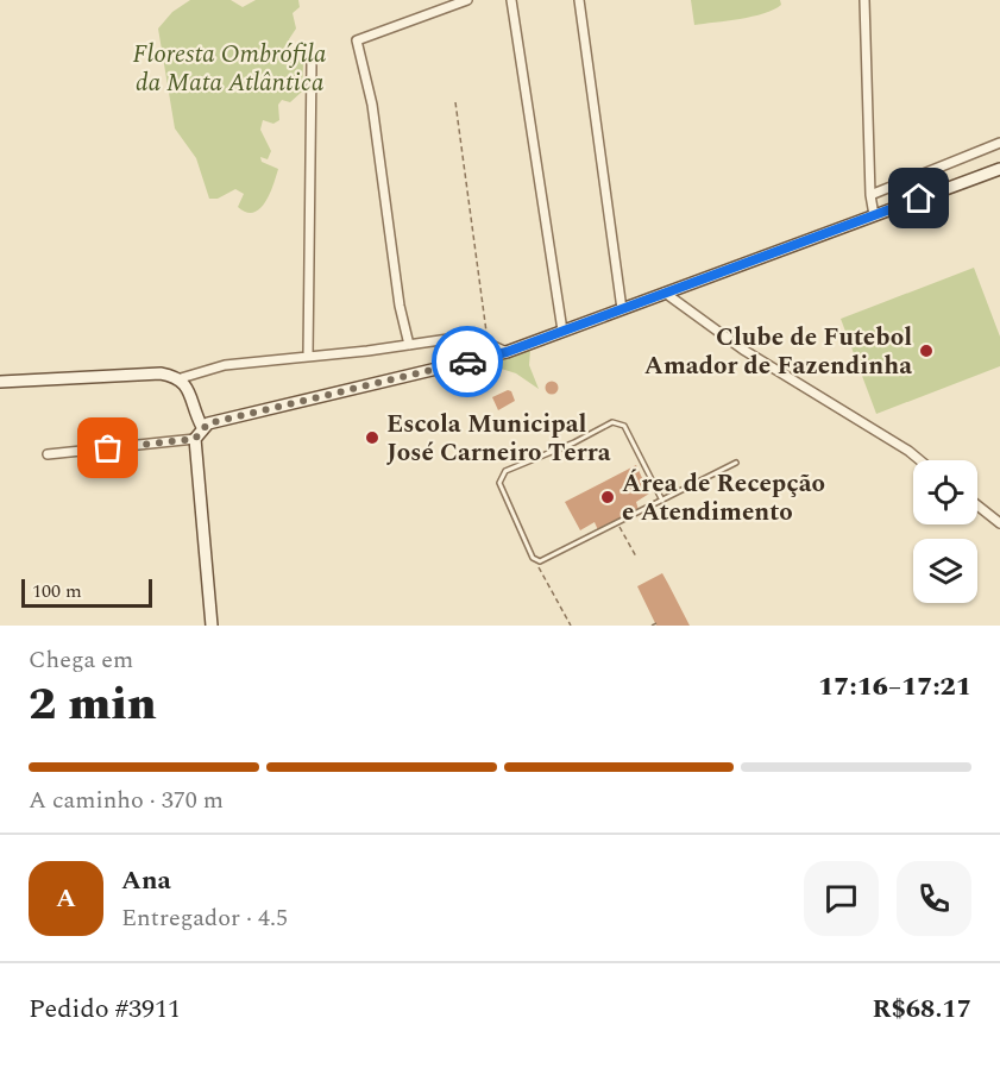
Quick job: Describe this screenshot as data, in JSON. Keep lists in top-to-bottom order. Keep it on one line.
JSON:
{"parks":["Floresta Ombrófila da Mata Atlântica"],"places":["Clube de Futebol Amador de Fazendinha","Escola Municipal José Carneiro Terra","Área de Recepção e Atendimento"],"scale_bar":"100 m","page":{"scale":"100 m","heading":["2 min","Chega em","17:16–17:21"],"panel":["Ana","Entregador · 4.5","Pedido #3911","R$68.17"],"bar":"A caminho · 370 m","round":"A"}}
